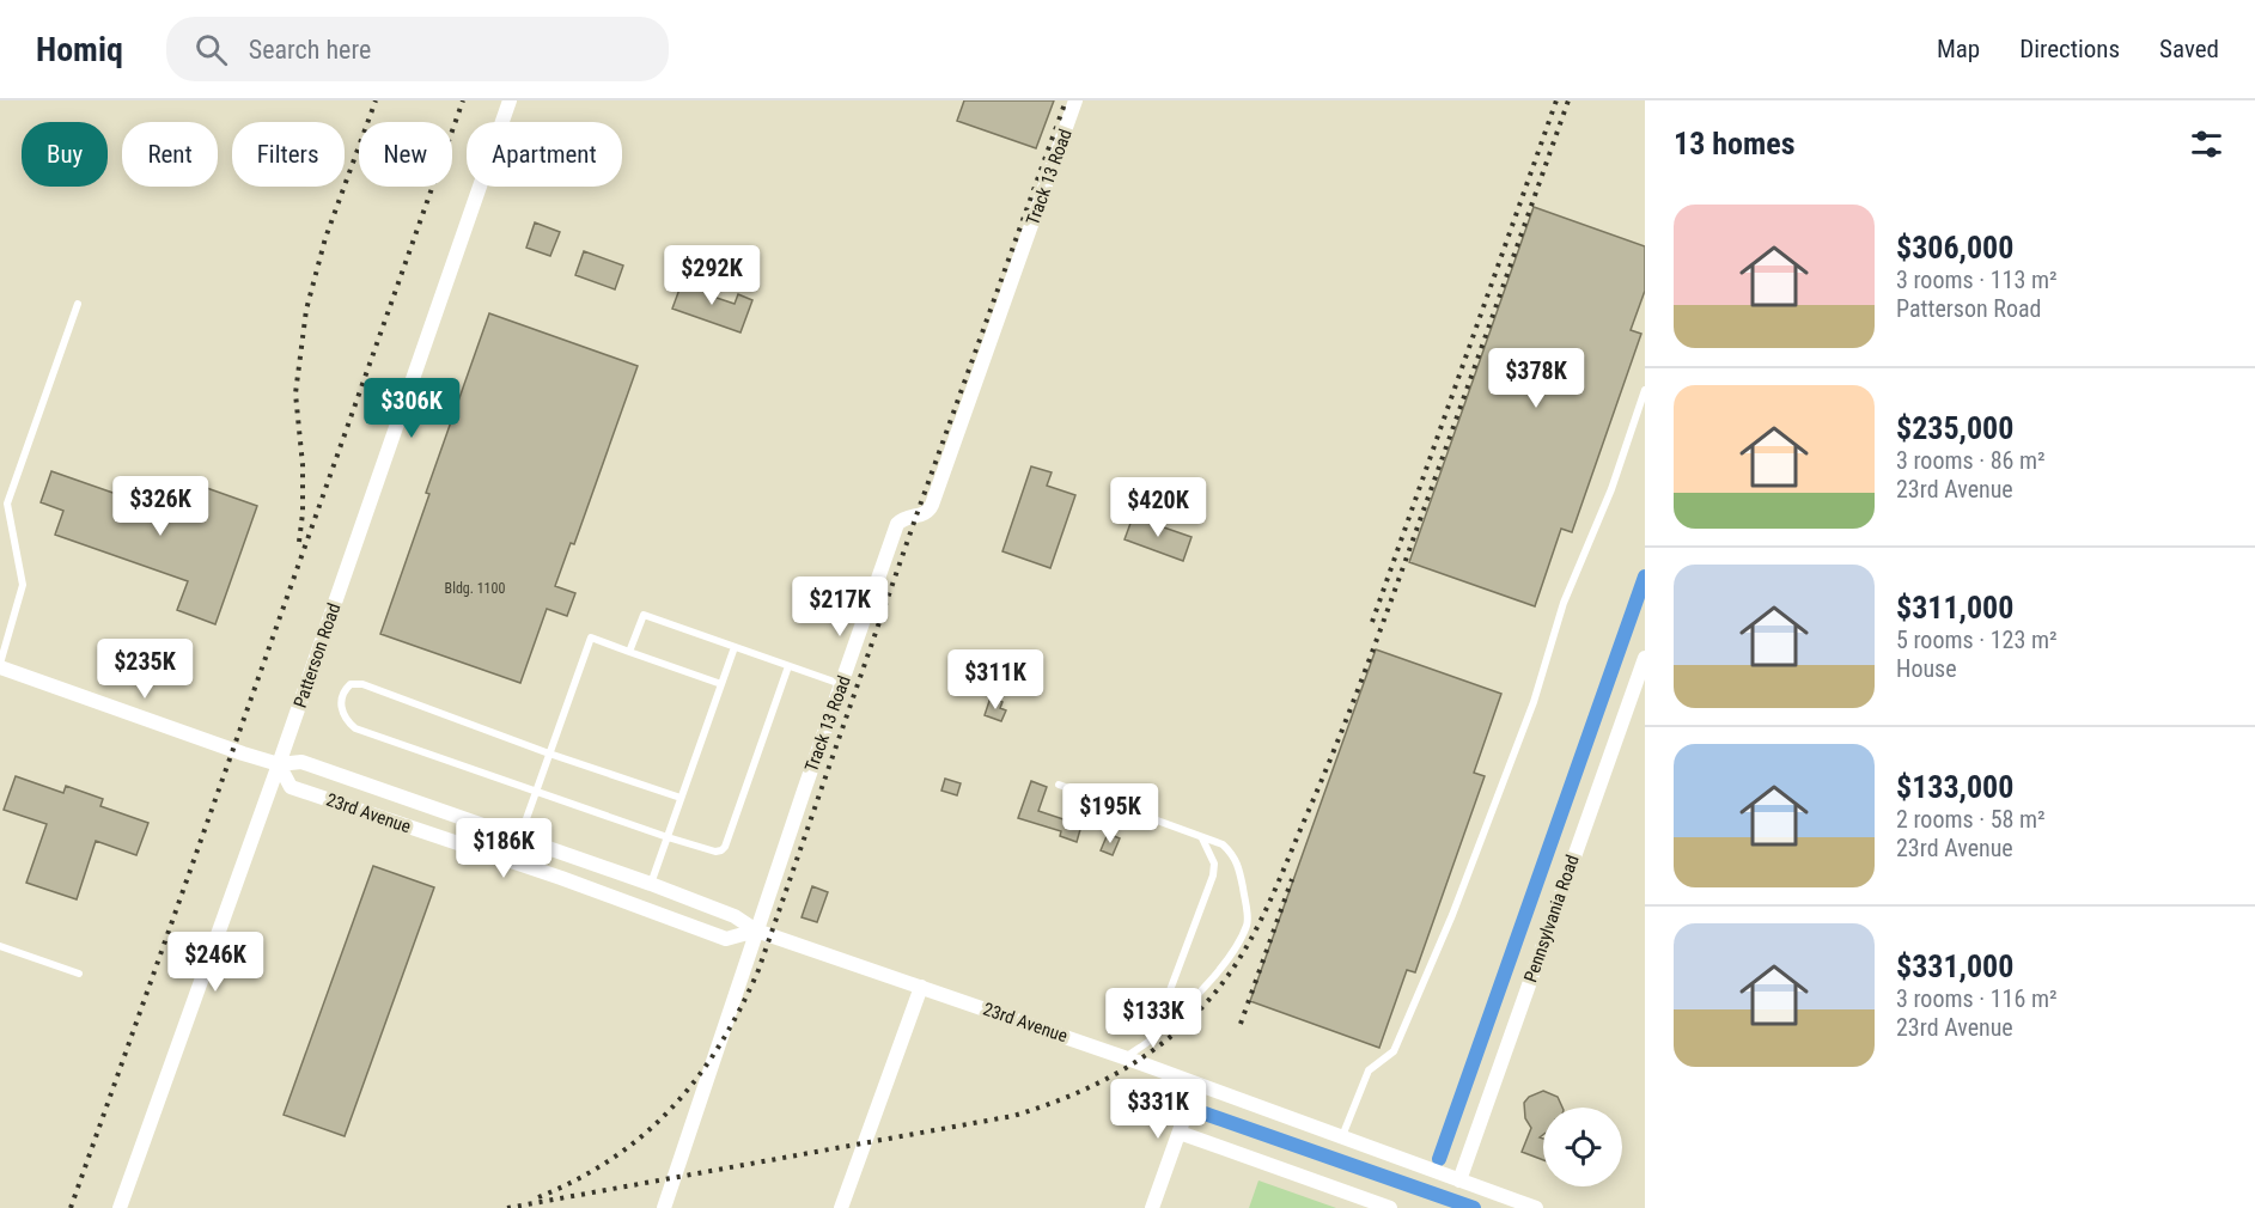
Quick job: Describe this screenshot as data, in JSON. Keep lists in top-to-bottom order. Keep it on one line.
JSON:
{"streets":{"street":["Track 13 Road","Patterson Road","23rd Avenue","Pennsylvania Road"]},"crossings":[["Track 13 Road","23rd Avenue"],["Patterson Road","23rd Avenue"],["23rd Avenue","Pennsylvania Road"]],"house_numbers":["Bldg. 1100"],"page":{"header":"Homiq","search":"Search here","nav":["Map","Directions","Saved"],"heading":"13 homes","chip":["Buy","Rent","Filters","New","Apartment"],"list":[{"name":"$306,000","note":"3 rooms · 113 m² · Patterson Road"},{"name":"$235,000","note":"3 rooms · 86 m² · 23rd Avenue"},{"name":"$311,000","note":"5 rooms · 123 m² · House"},{"name":"$133,000","note":"2 rooms · 58 m² · 23rd Avenue"},{"name":"$331,000","note":"3 rooms · 116 m² · 23rd Avenue"}],"price":["$292K","$378K","$306K","$326K","$420K","$217K","$235K","$311K","$195K","$186K","$246K","$133K","$331K"]}}
